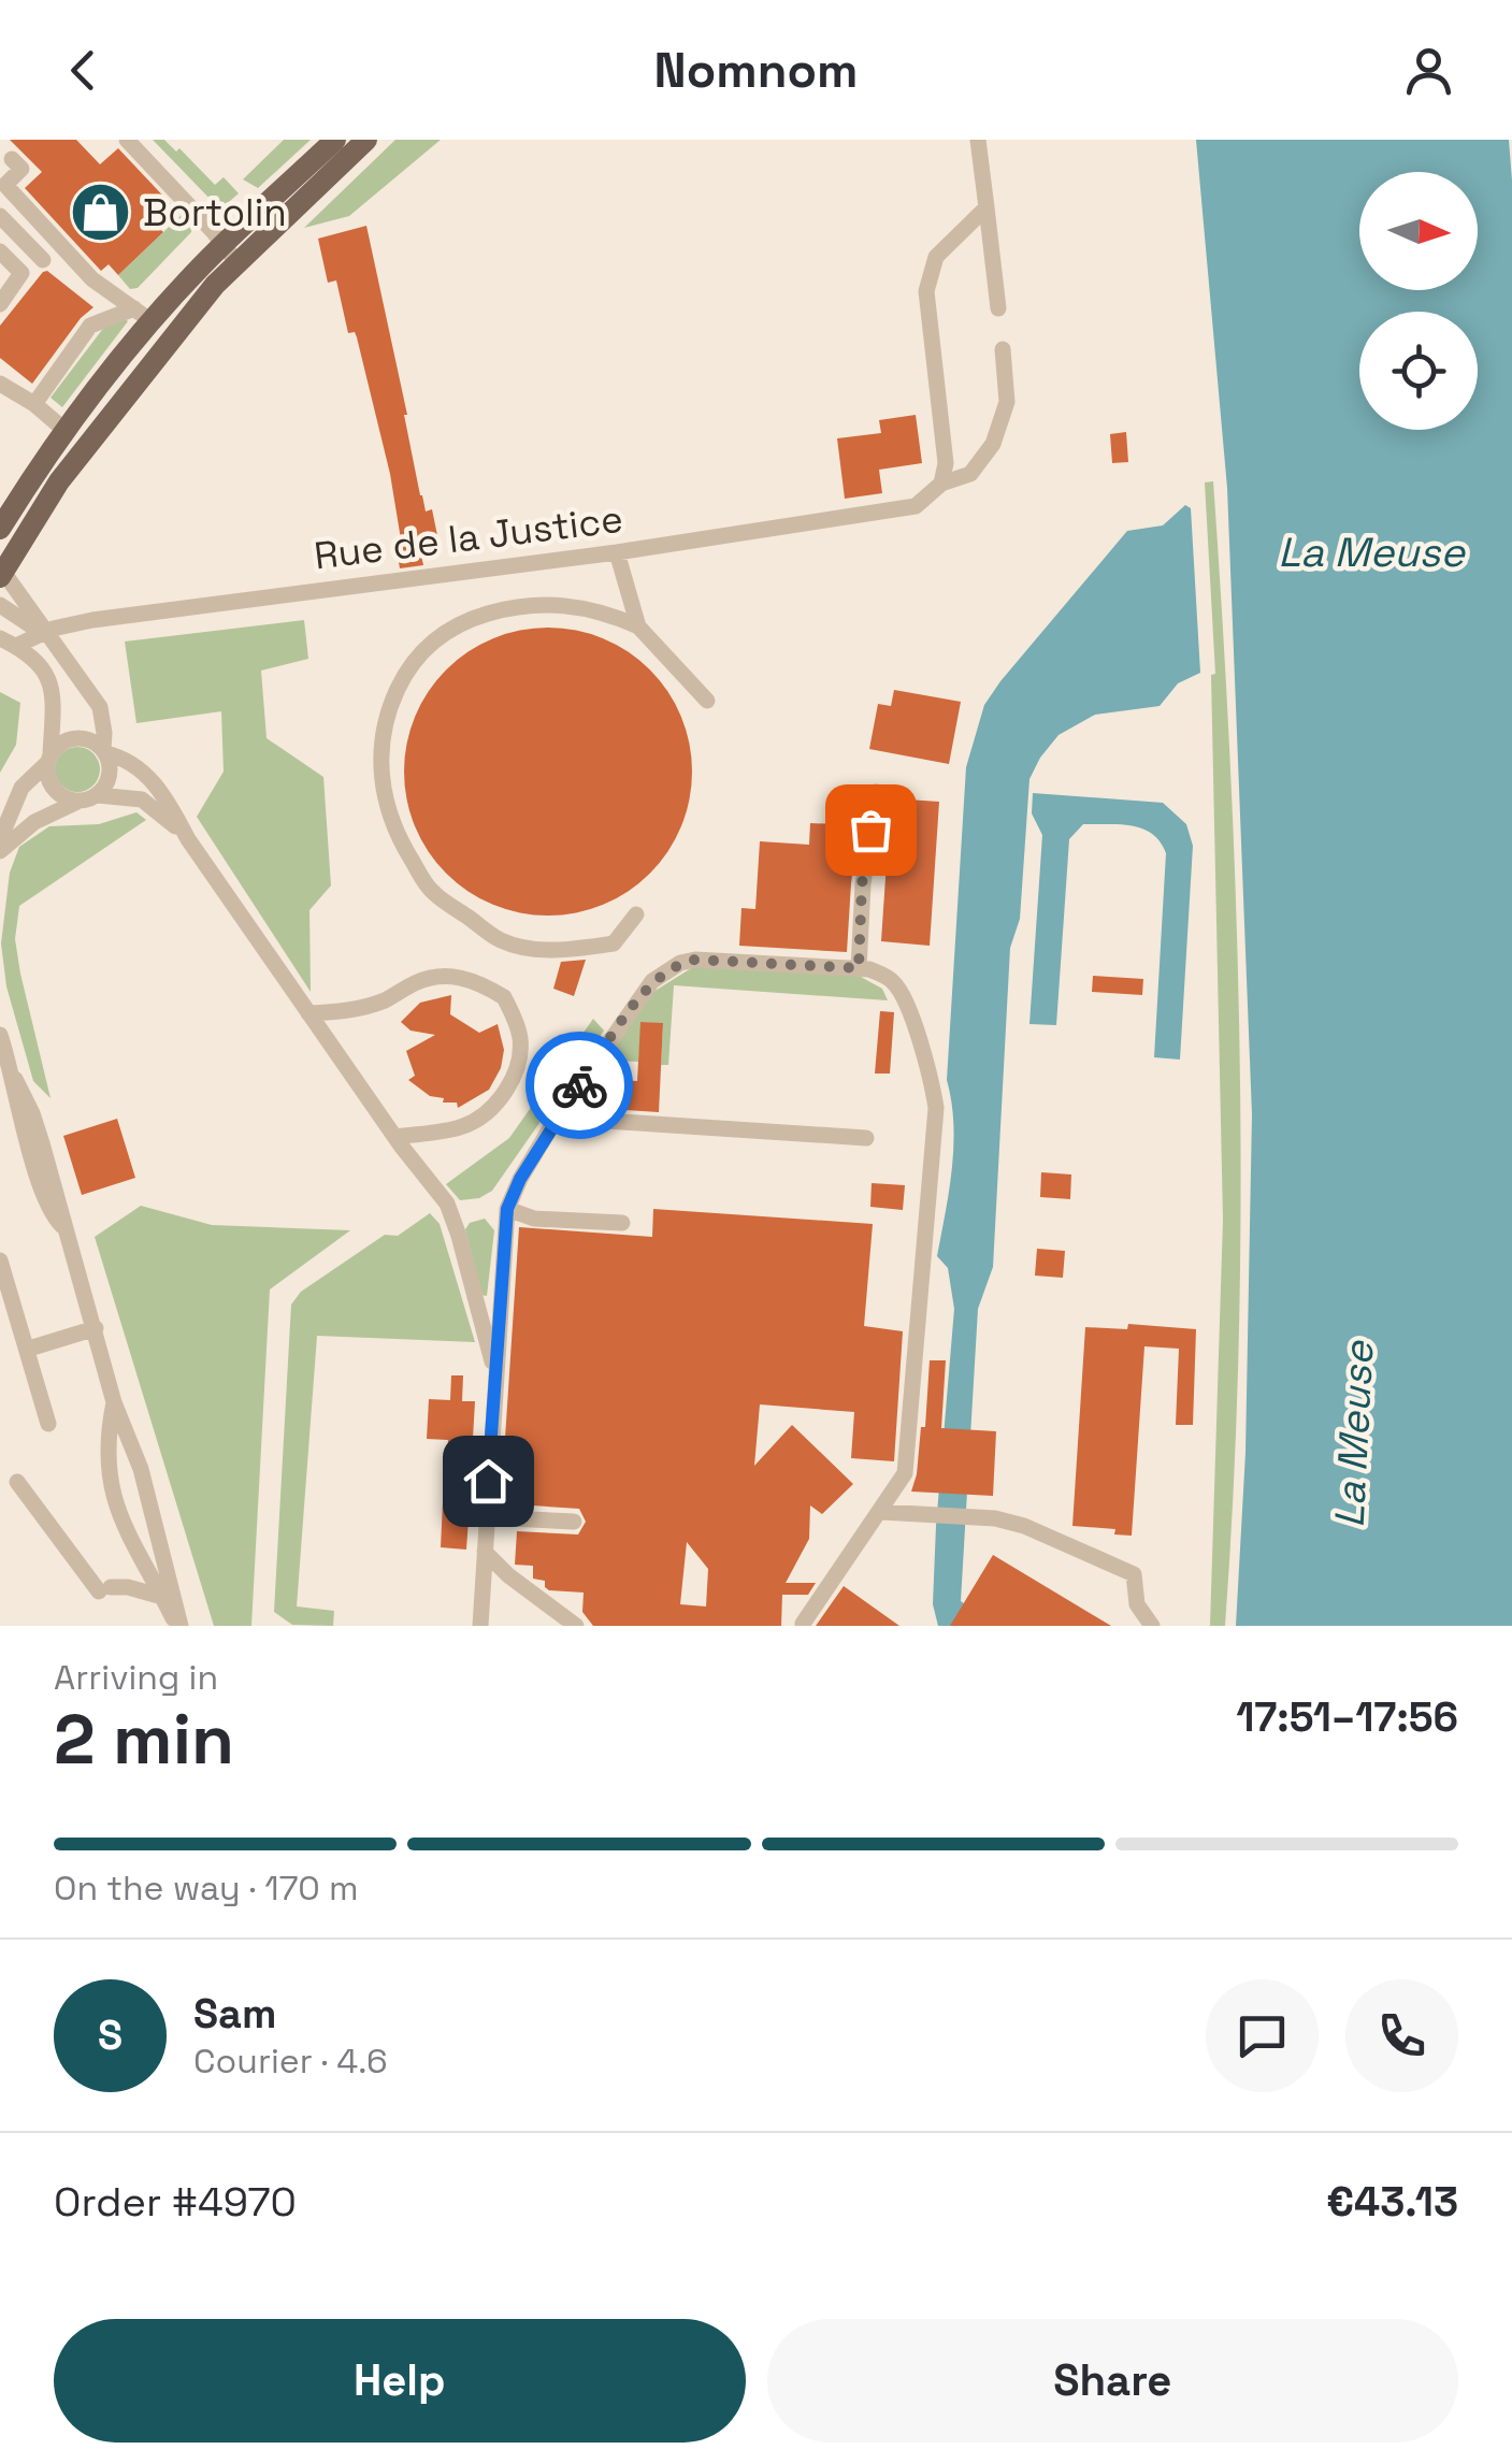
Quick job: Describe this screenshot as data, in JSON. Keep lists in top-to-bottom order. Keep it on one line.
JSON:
{"streets":{"street":["Rue de la Justice"]},"water":["La Meuse"],"places":{"shop":["Bortolin"]},"north":"right","page":{"header":"Nomnom","heading":["2 min","Arriving in","17:51–17:56"],"panel":["Sam","Courier · 4.6","Order #4970","€43.13"],"bar":"On the way · 170 m","round":"S","buttons":["Help","Share"]}}
